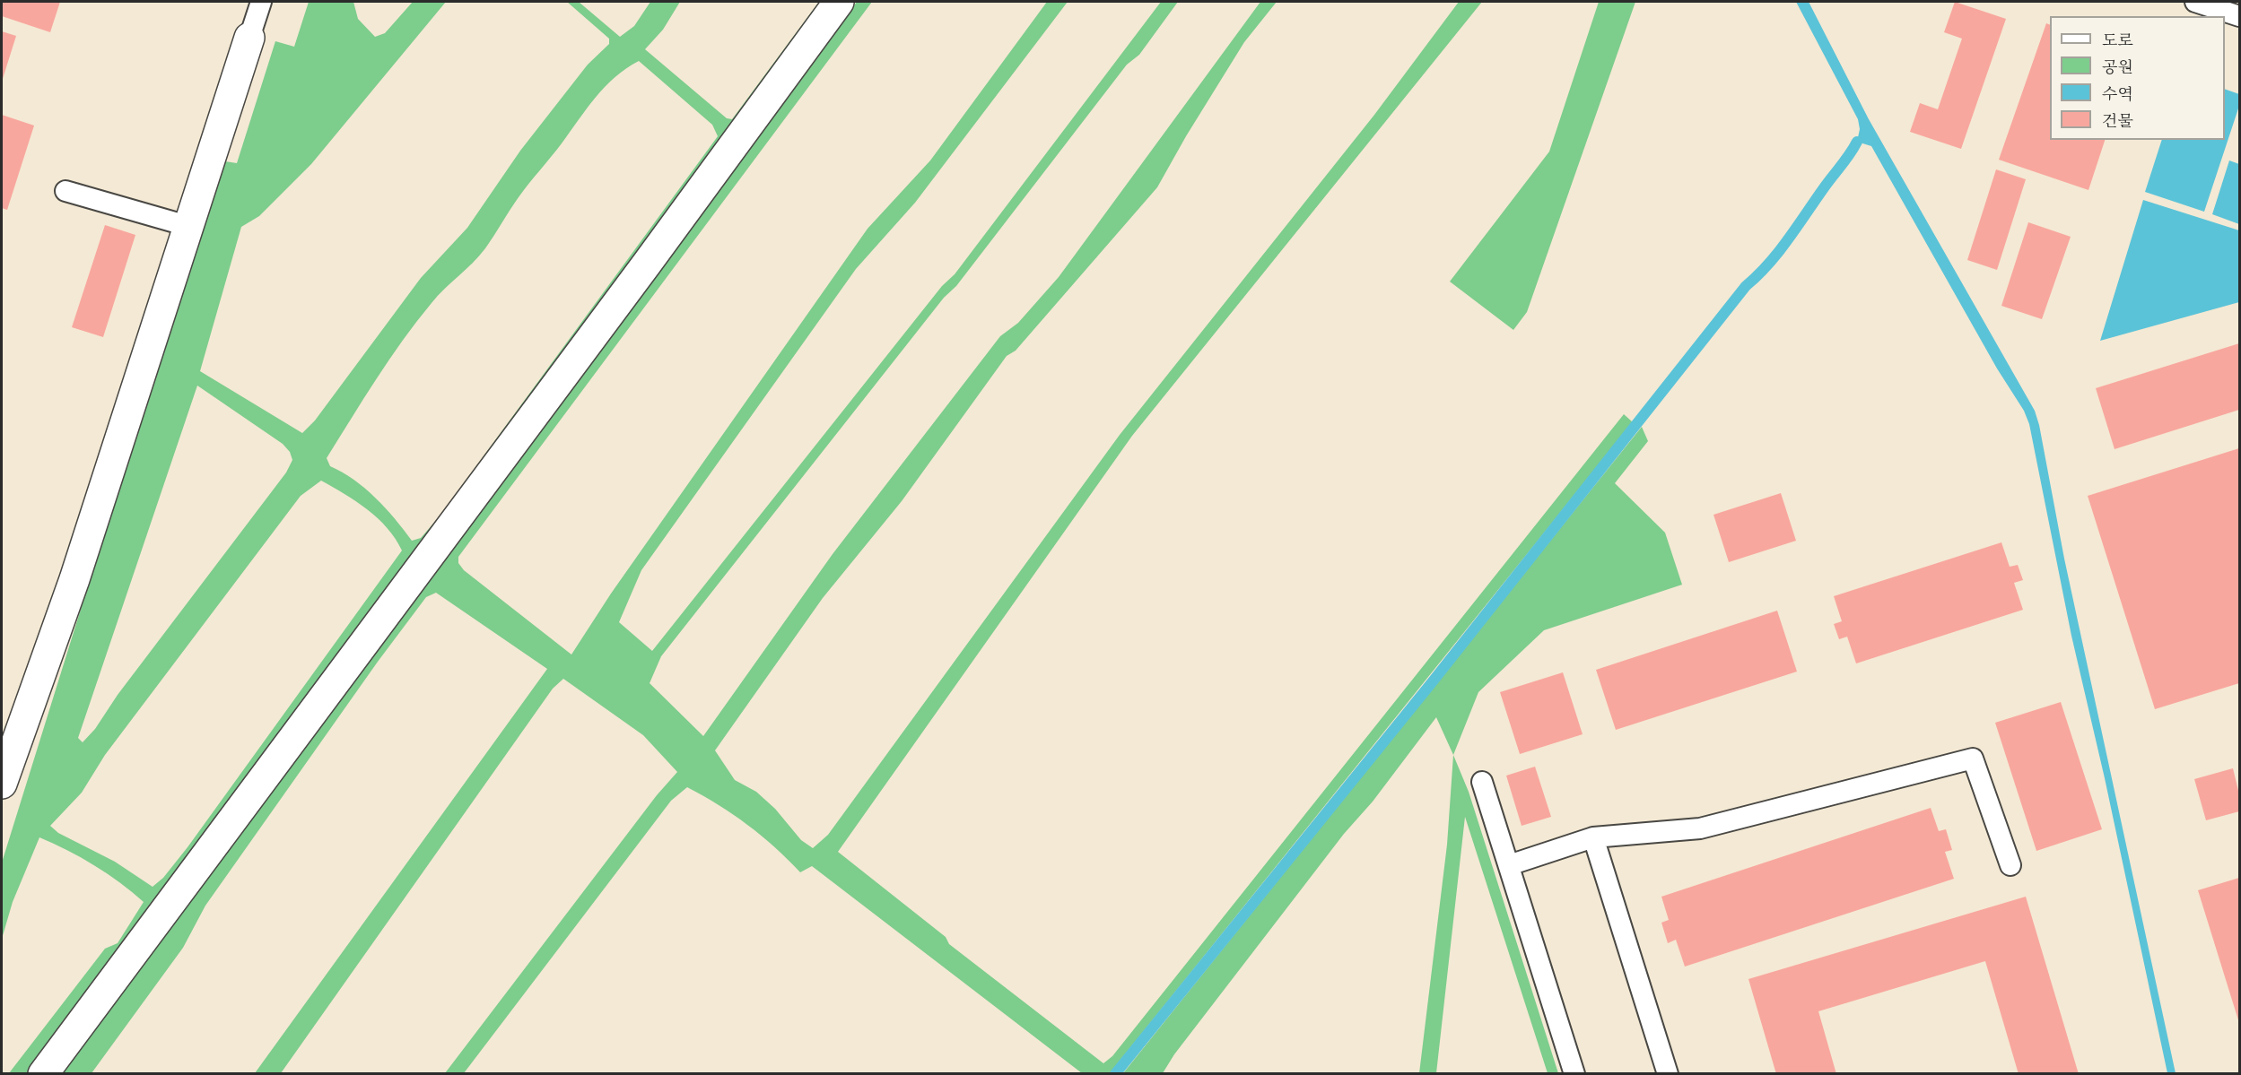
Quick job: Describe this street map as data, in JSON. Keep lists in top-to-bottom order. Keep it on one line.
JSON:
{"legend":["도로","공원","수역","건물"]}
